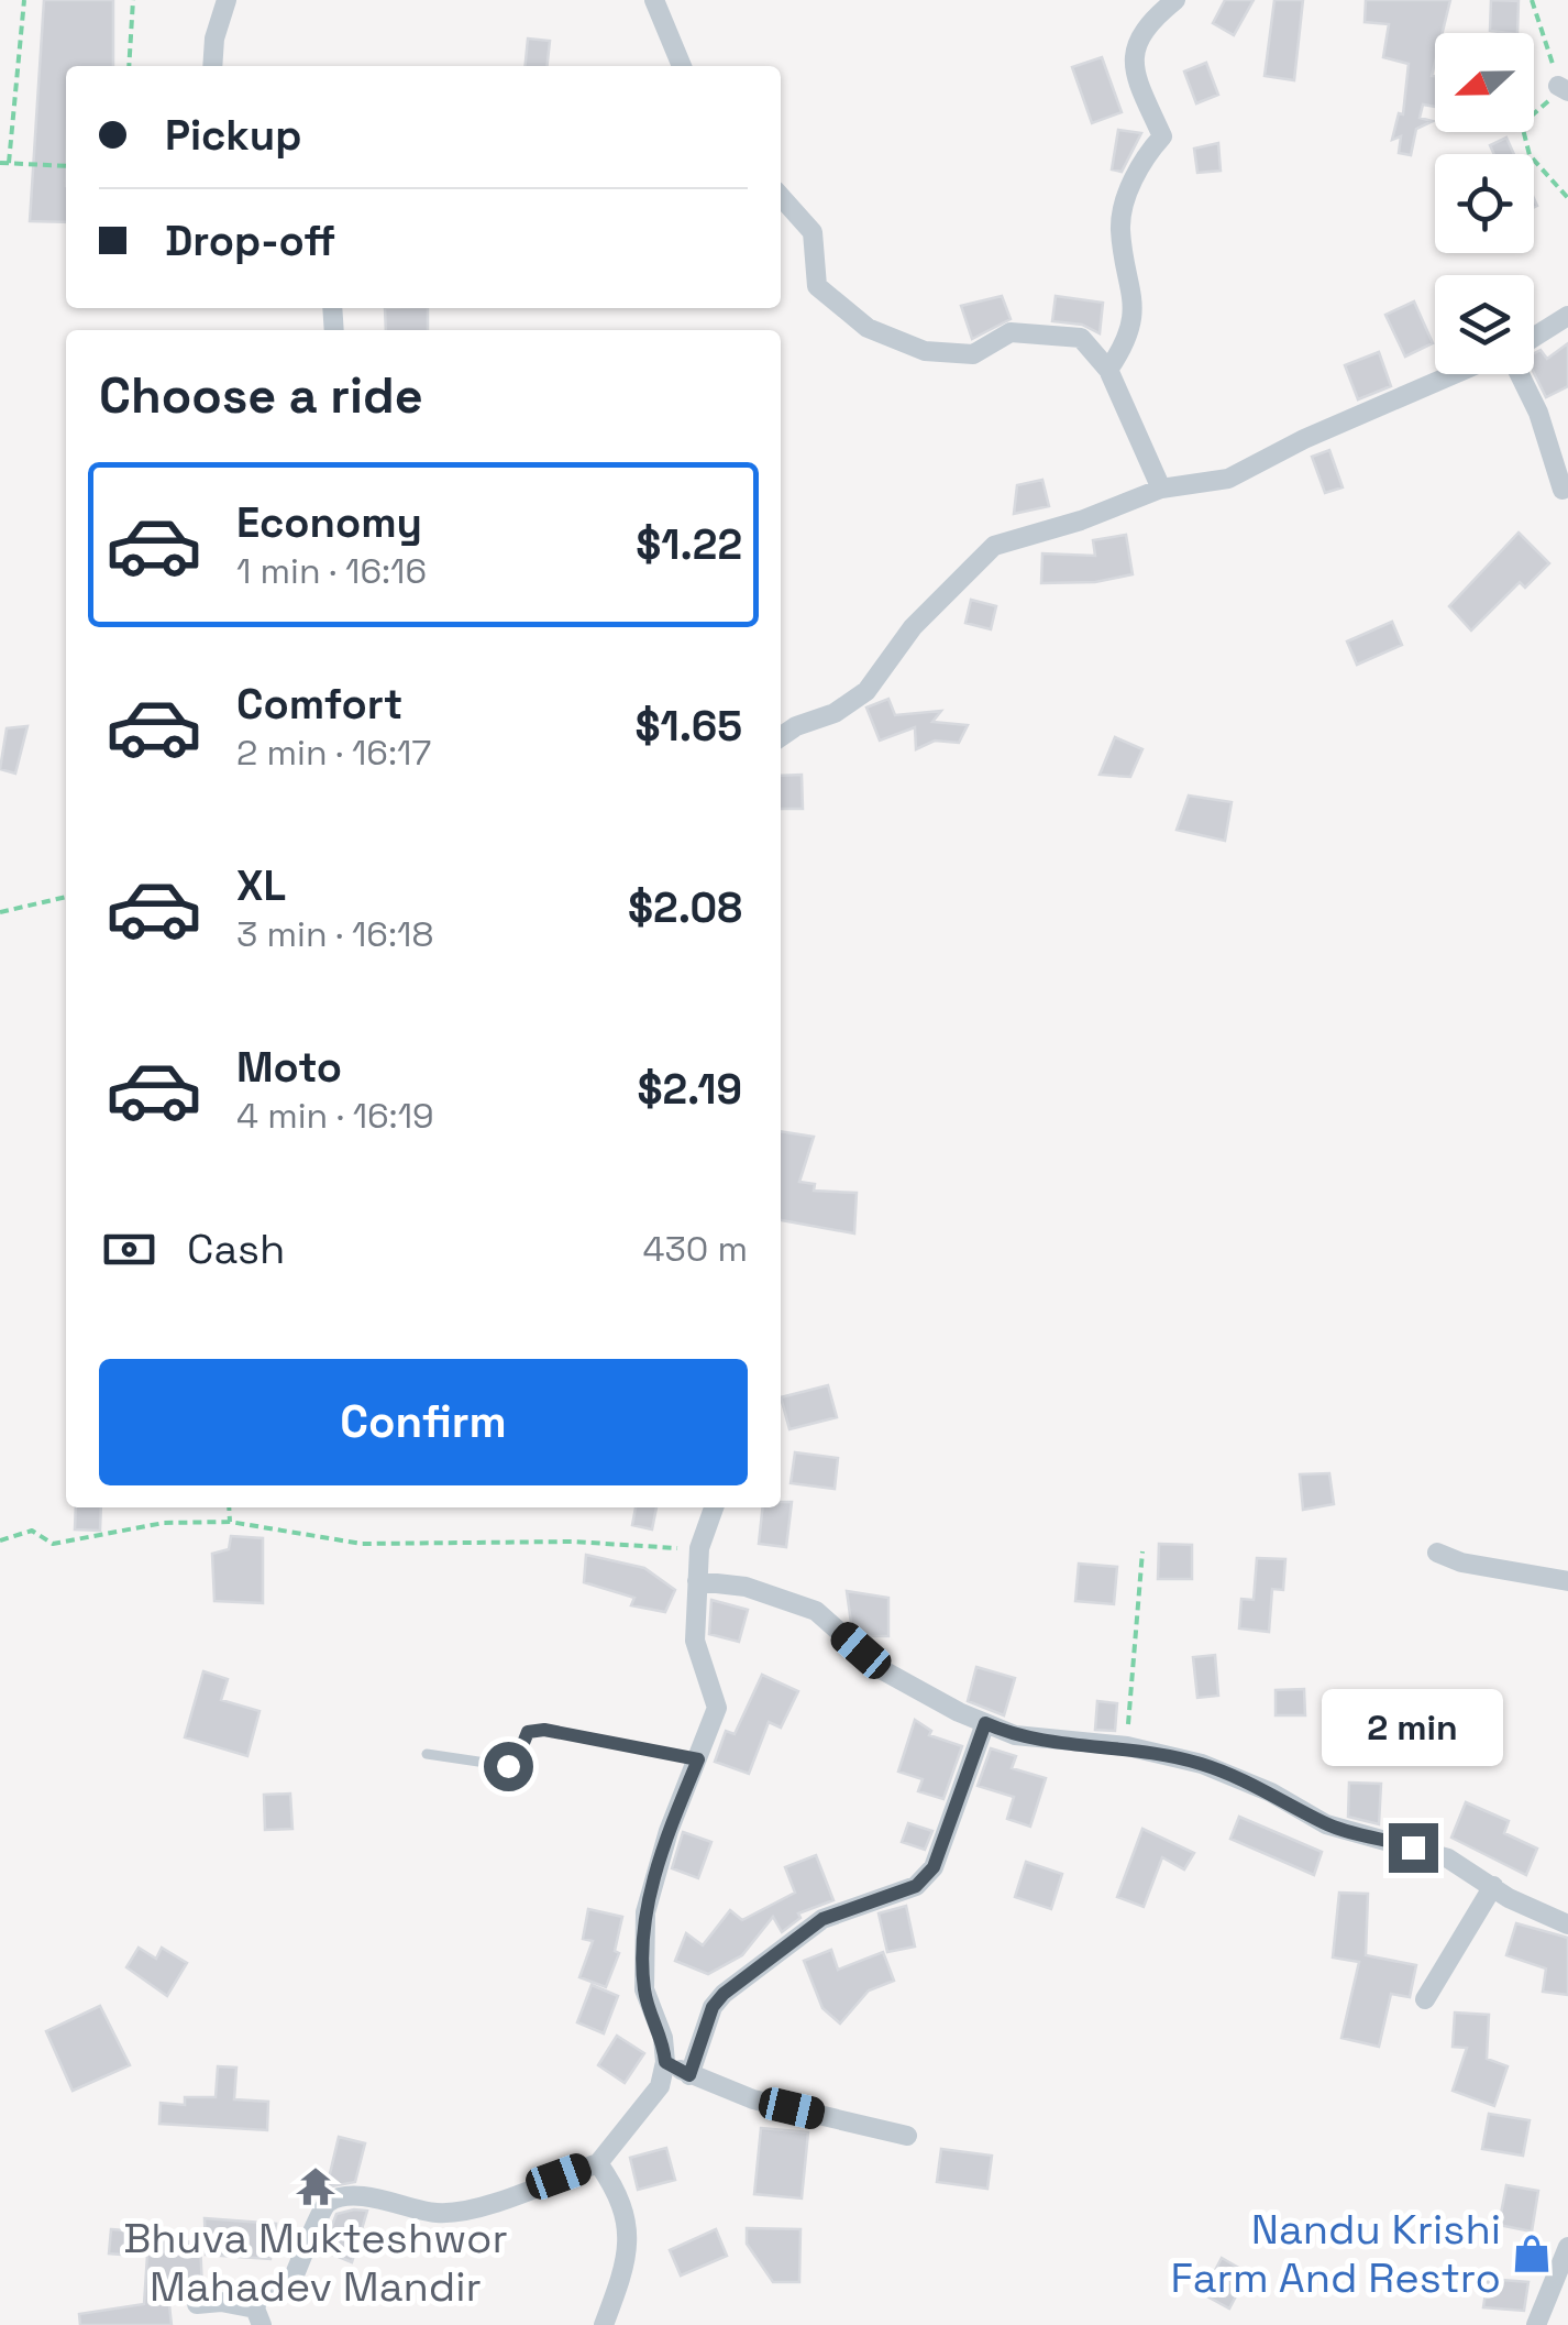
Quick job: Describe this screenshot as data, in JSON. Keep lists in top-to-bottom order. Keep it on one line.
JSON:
{"places":{"temple":["Bhuva Mukteshwor Mahadev Mandir"],"shop":["Nandu Krishi Farm And Restro"]},"north":"left","page":{"banner":["Pickup","Drop-off"],"heading":"Choose a ride","list":[{"name":"Economy","note":"1 min · 16:16","value":"$1.22"},{"name":"Comfort","note":"2 min · 16:17","value":"$1.65"},{"name":"XL","note":"3 min · 16:18","value":"$2.08"},{"name":"Moto","note":"4 min · 16:19","value":"$2.19"}],"pay":["Cash","430 m"],"buttons":"Confirm","bubble":"2 min"}}
